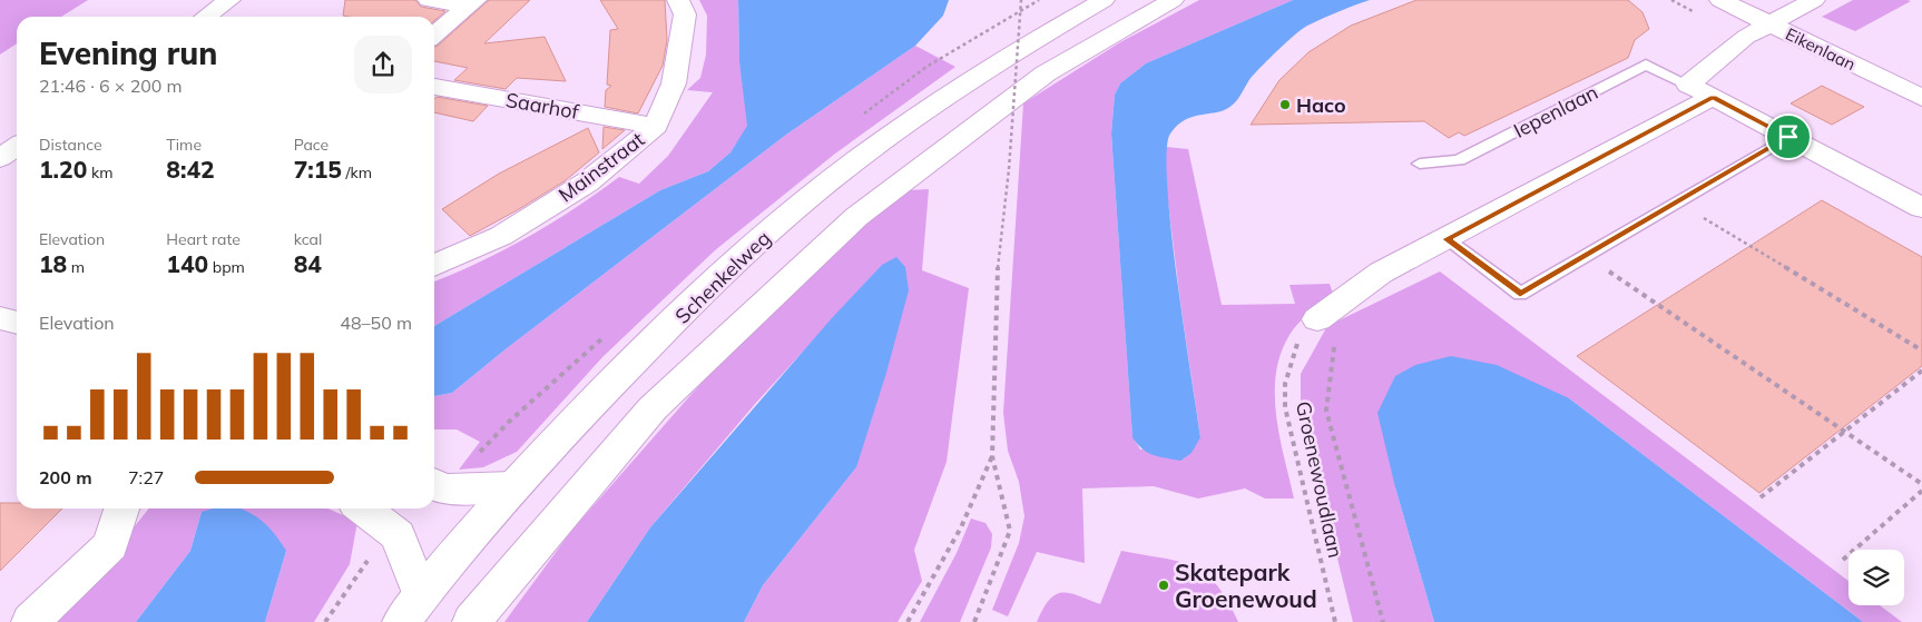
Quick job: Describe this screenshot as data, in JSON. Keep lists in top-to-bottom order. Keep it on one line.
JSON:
{"streets":{"street":["Eikenlaan","Saarhof","Iepenlaan","Mainstraat","Schenkelweg"],"path":["Groenewoudlaan"]},"crossings":[["Saarhof","Mainstraat"]],"places":["Haco","Skatepark Groenewoud"],"page":{"heading":["Evening run","21:46 · 6 × 200 m"],"stats":[["Distance","1.20 km"],["Time","8:42"],["Pace","7:15 /km"],["Elevation","18 m"],["Heart rate","140 bpm"],["kcal","84"]],"chart":["Elevation","48–50 m"],"list":[{"name":"200 m","note":"7:27"}]}}
